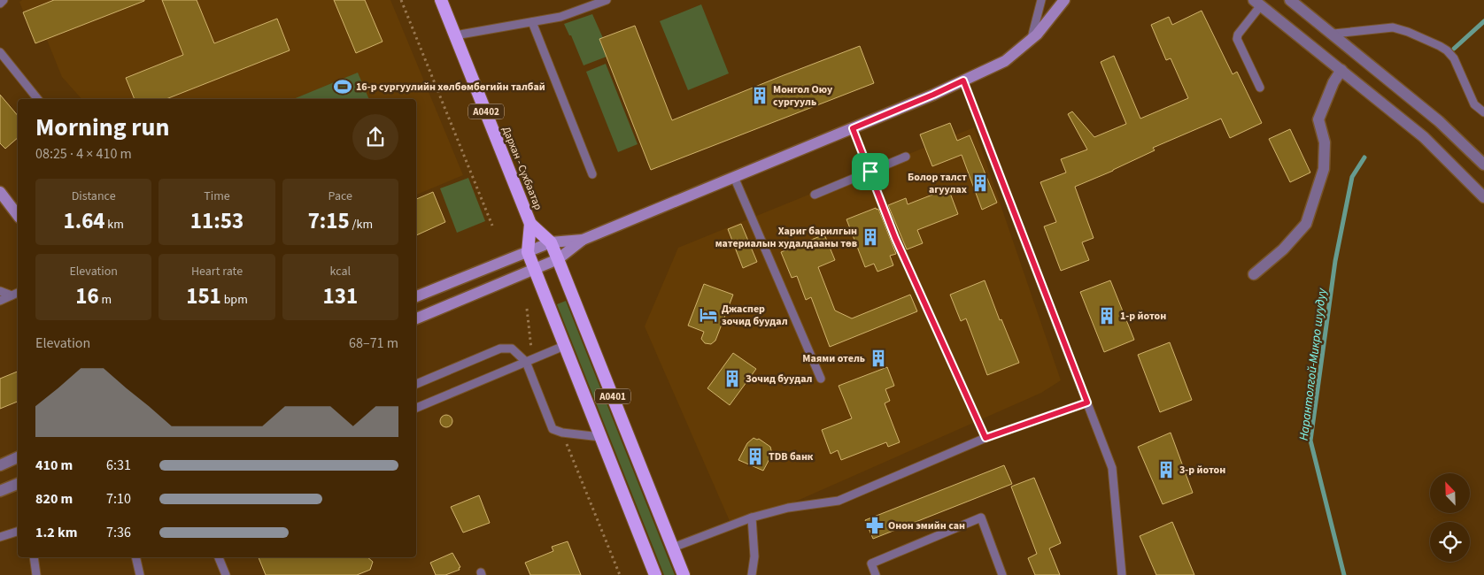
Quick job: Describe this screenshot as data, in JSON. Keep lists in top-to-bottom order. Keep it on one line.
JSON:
{"streets":{"highway":["A0402","Дархан - Сүхбаатар","A0401"]},"crossings":[["Дархан - Сүхбаатар","A0401"]],"water":["Нарантолгой-Микро шуудуу"],"places":{"sports":["16-р сургуулийн хөлбөмбөгийн талбай"],"building":["Монгол Оюу сургууль","Болор талст агуулах","Хариг барилгын материалын худалдааны төв","1-р йотон","Маями отель","Зочид буудал","TDB банк","3-р йотон"],"hotel":["Джаспер зочид буудал"],"pharmacy":["Онон эмийн сан"]},"north":"top left","page":{"heading":["Morning run","08:25 · 4 × 410 m"],"stats":[["Distance","1.64 km"],["Time","11:53"],["Pace","7:15 /km"],["Elevation","16 m"],["Heart rate","151 bpm"],["kcal","131"]],"chart":["Elevation","68–71 m"],"list":[{"name":"410 m","note":"6:31"},{"name":"820 m","note":"7:10"},{"name":"1.2 km","note":"7:36"}]}}
